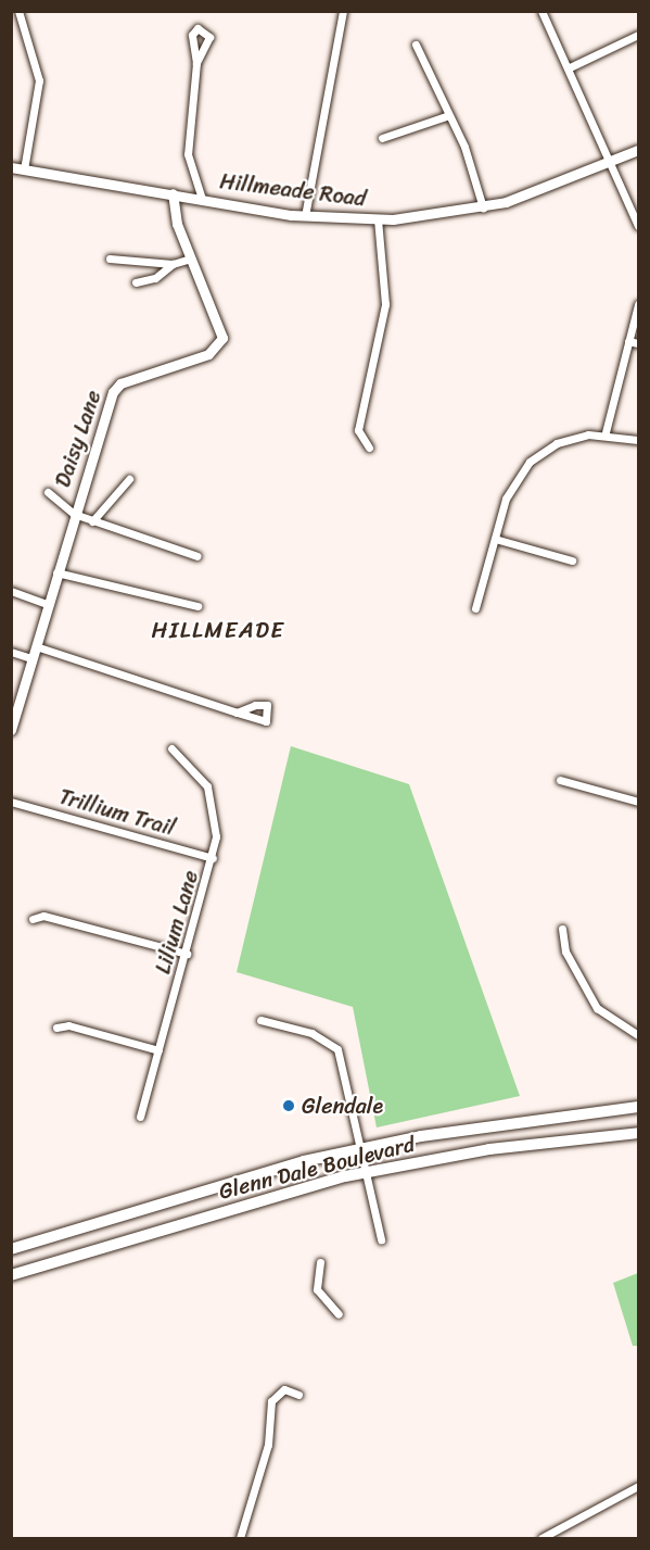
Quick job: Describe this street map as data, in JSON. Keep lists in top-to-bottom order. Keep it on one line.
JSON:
{"streets":{"main road":["Glenn Dale Boulevard"],"street":["Hillmeade Road","Daisy Lane","Trillium Trail","Lilium Lane"]},"crossings":[["Hillmeade Road","Daisy Lane"],["Trillium Trail","Lilium Lane"]],"districts":["HILLMEADE"],"places":["Glendale"]}
